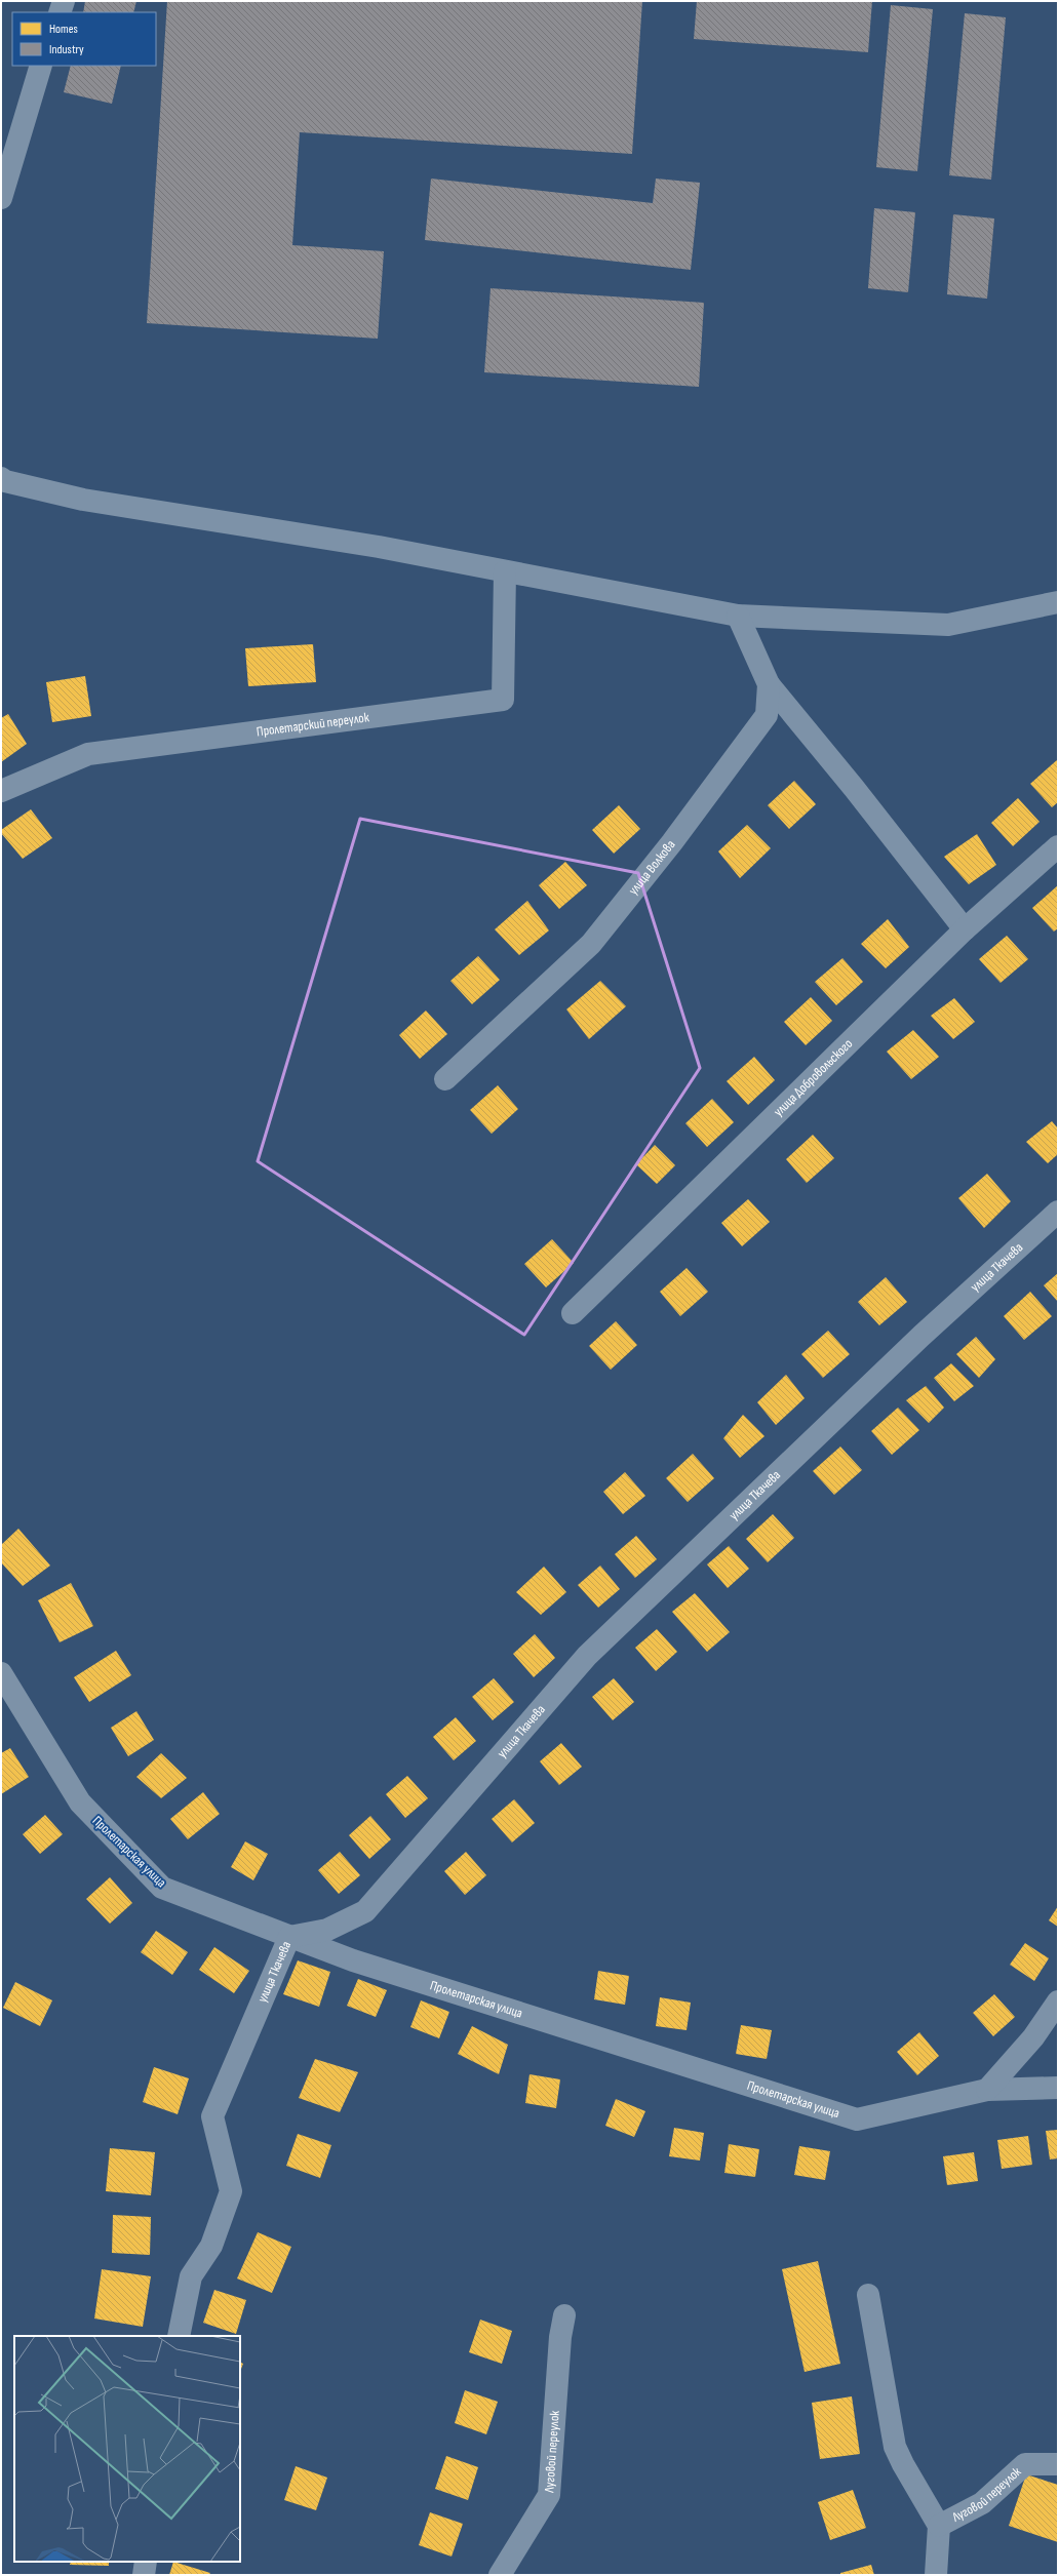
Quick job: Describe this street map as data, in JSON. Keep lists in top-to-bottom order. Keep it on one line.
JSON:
{"streets":{"street":["Пролетарский переулок","улица Волкова","улица Добровольского","улица Ткачева","Пролетарская улица","Луговой переулок"]},"crossings":[["улица Ткачева","Пролетарская улица"]],"legend":["Homes","Industry"]}
